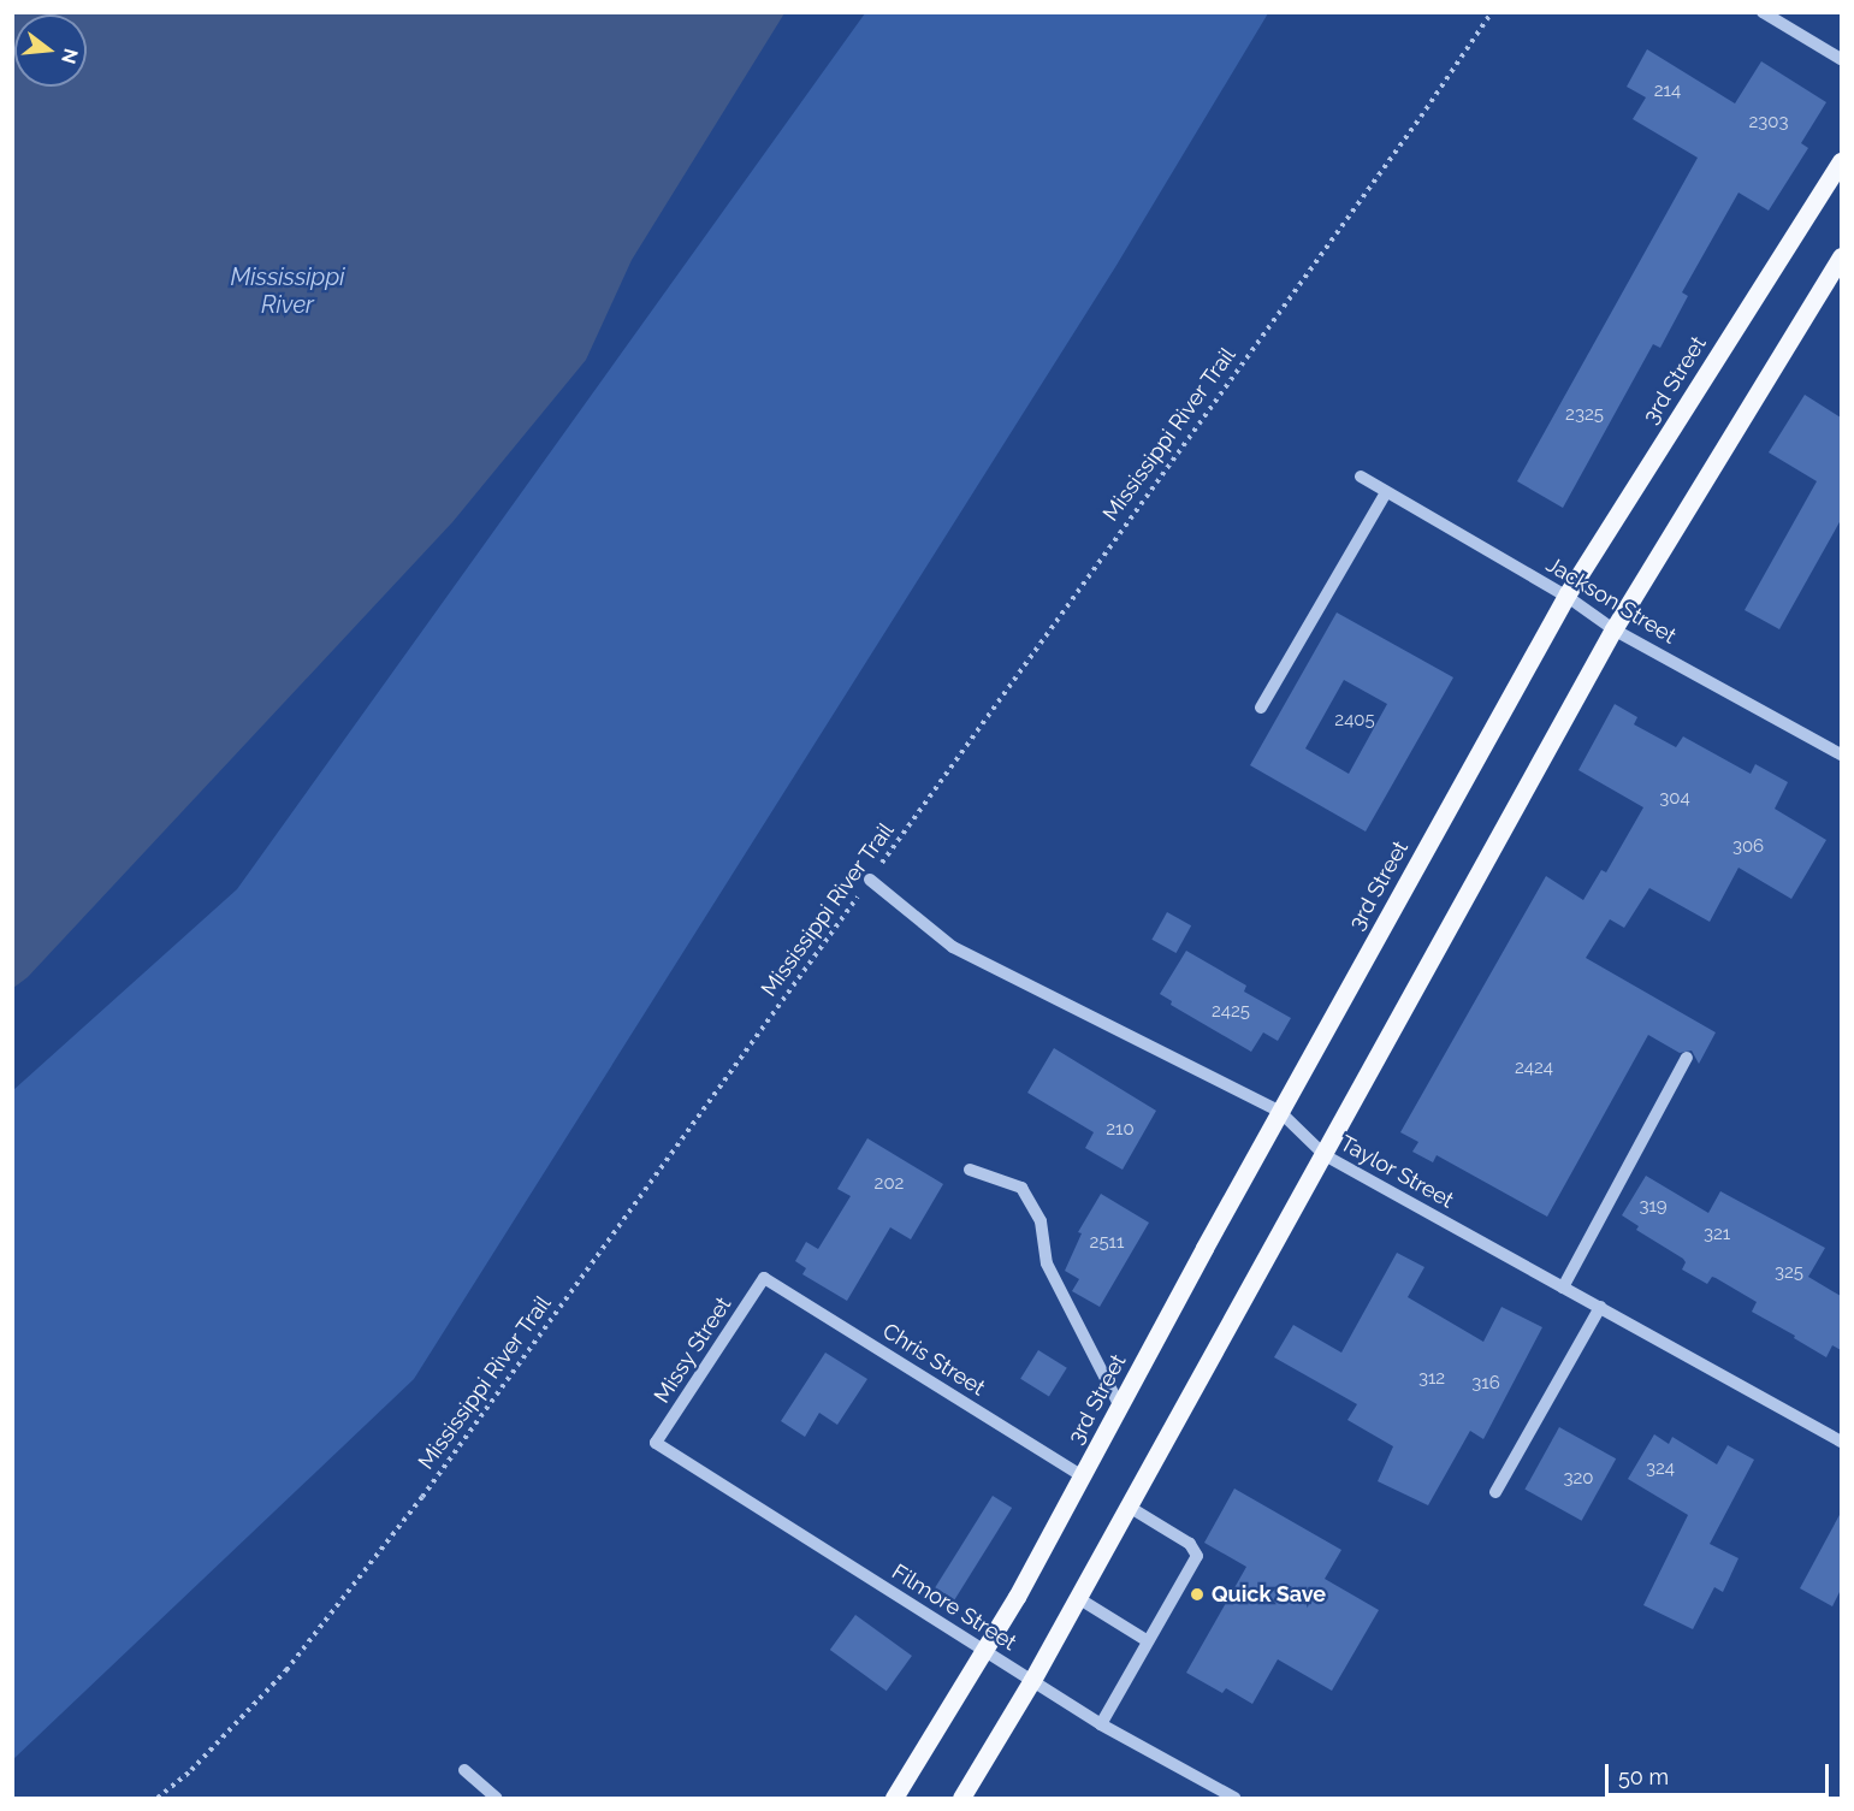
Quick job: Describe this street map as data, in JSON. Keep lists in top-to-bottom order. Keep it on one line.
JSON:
{"streets":{"main road":["3rd Street"],"street":["Jackson Street","Taylor Street","Missy Street","Chris Street","Filmore Street"],"path":["Mississippi River Trail"]},"crossings":[["3rd Street","Jackson Street"],["3rd Street","Taylor Street"],["3rd Street","Chris Street"],["3rd Street","Filmore Street"],["Mississippi River Trail","Taylor Street"],["Missy Street","Chris Street"],["Missy Street","Filmore Street"]],"water":["Mississippi River"],"places":["Quick Save"],"house_numbers":["214","2303","2325","2405","304","306","2425","2424","210","202","319","321","2511","325","312","316","324","320"],"scale_bar":"50 m","north":"right"}
